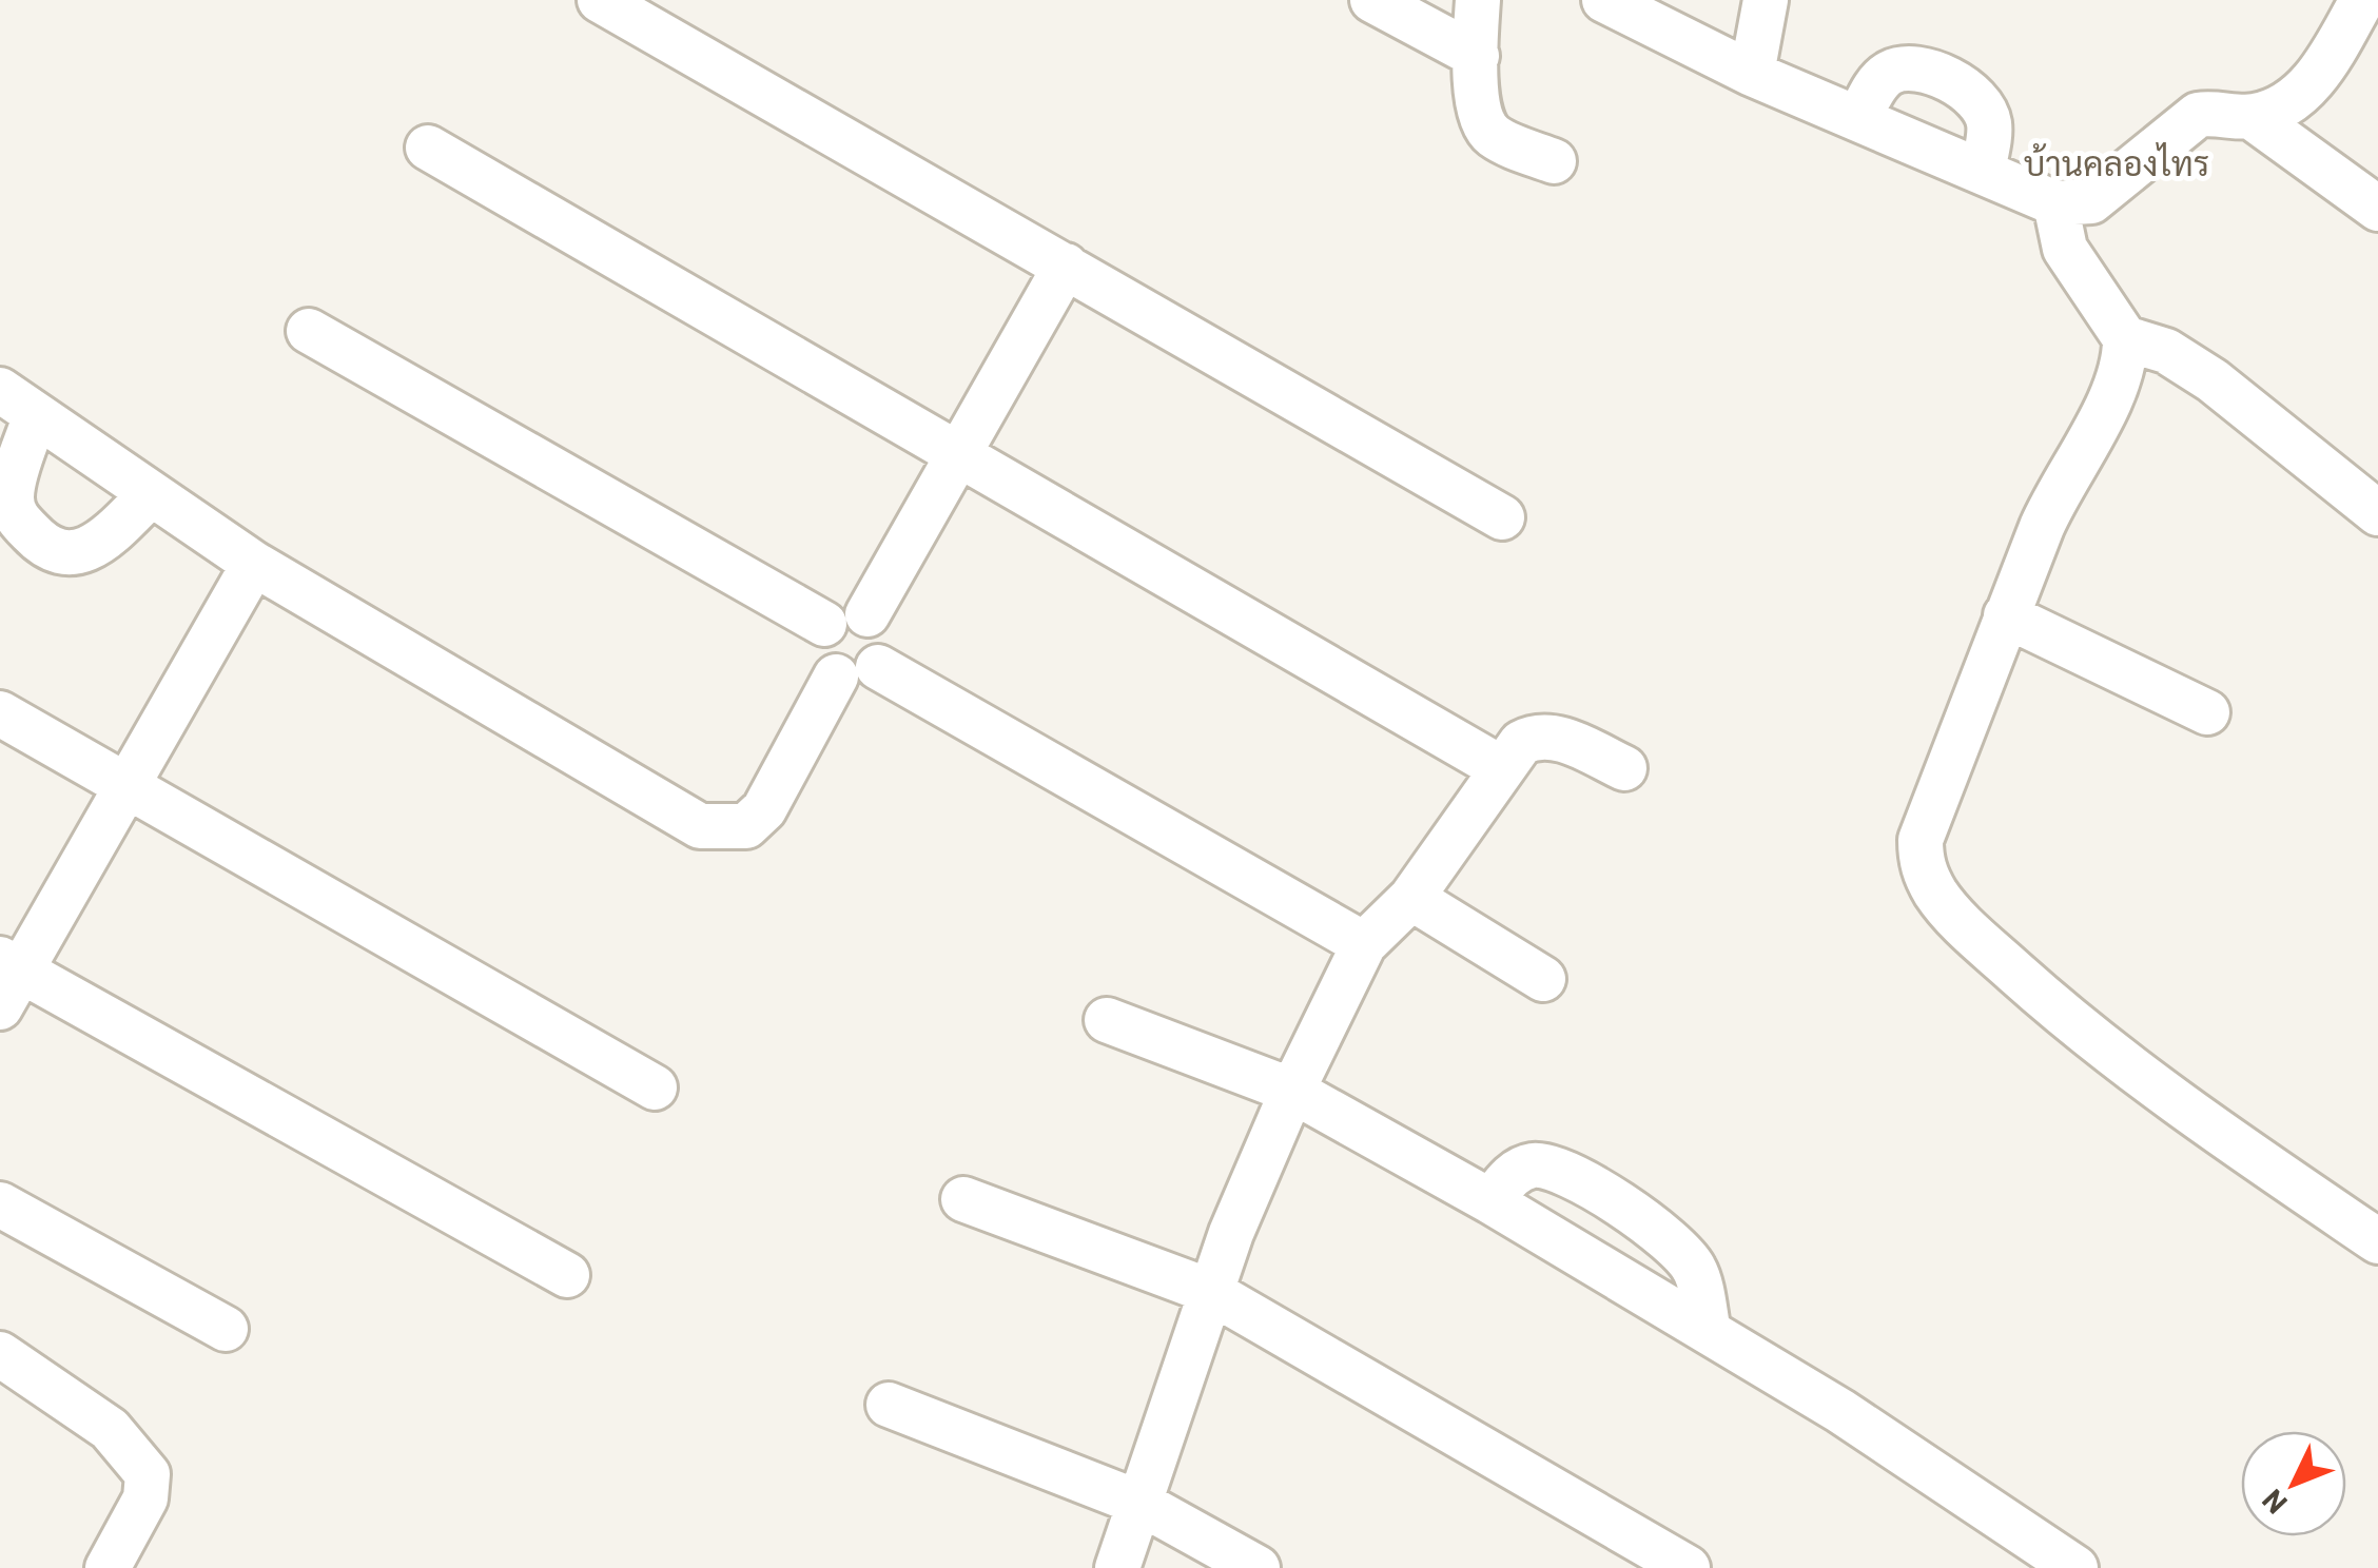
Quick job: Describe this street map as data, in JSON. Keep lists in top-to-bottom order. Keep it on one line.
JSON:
{"districts":["บ้านคลองไทร"],"north":"bottom left"}
